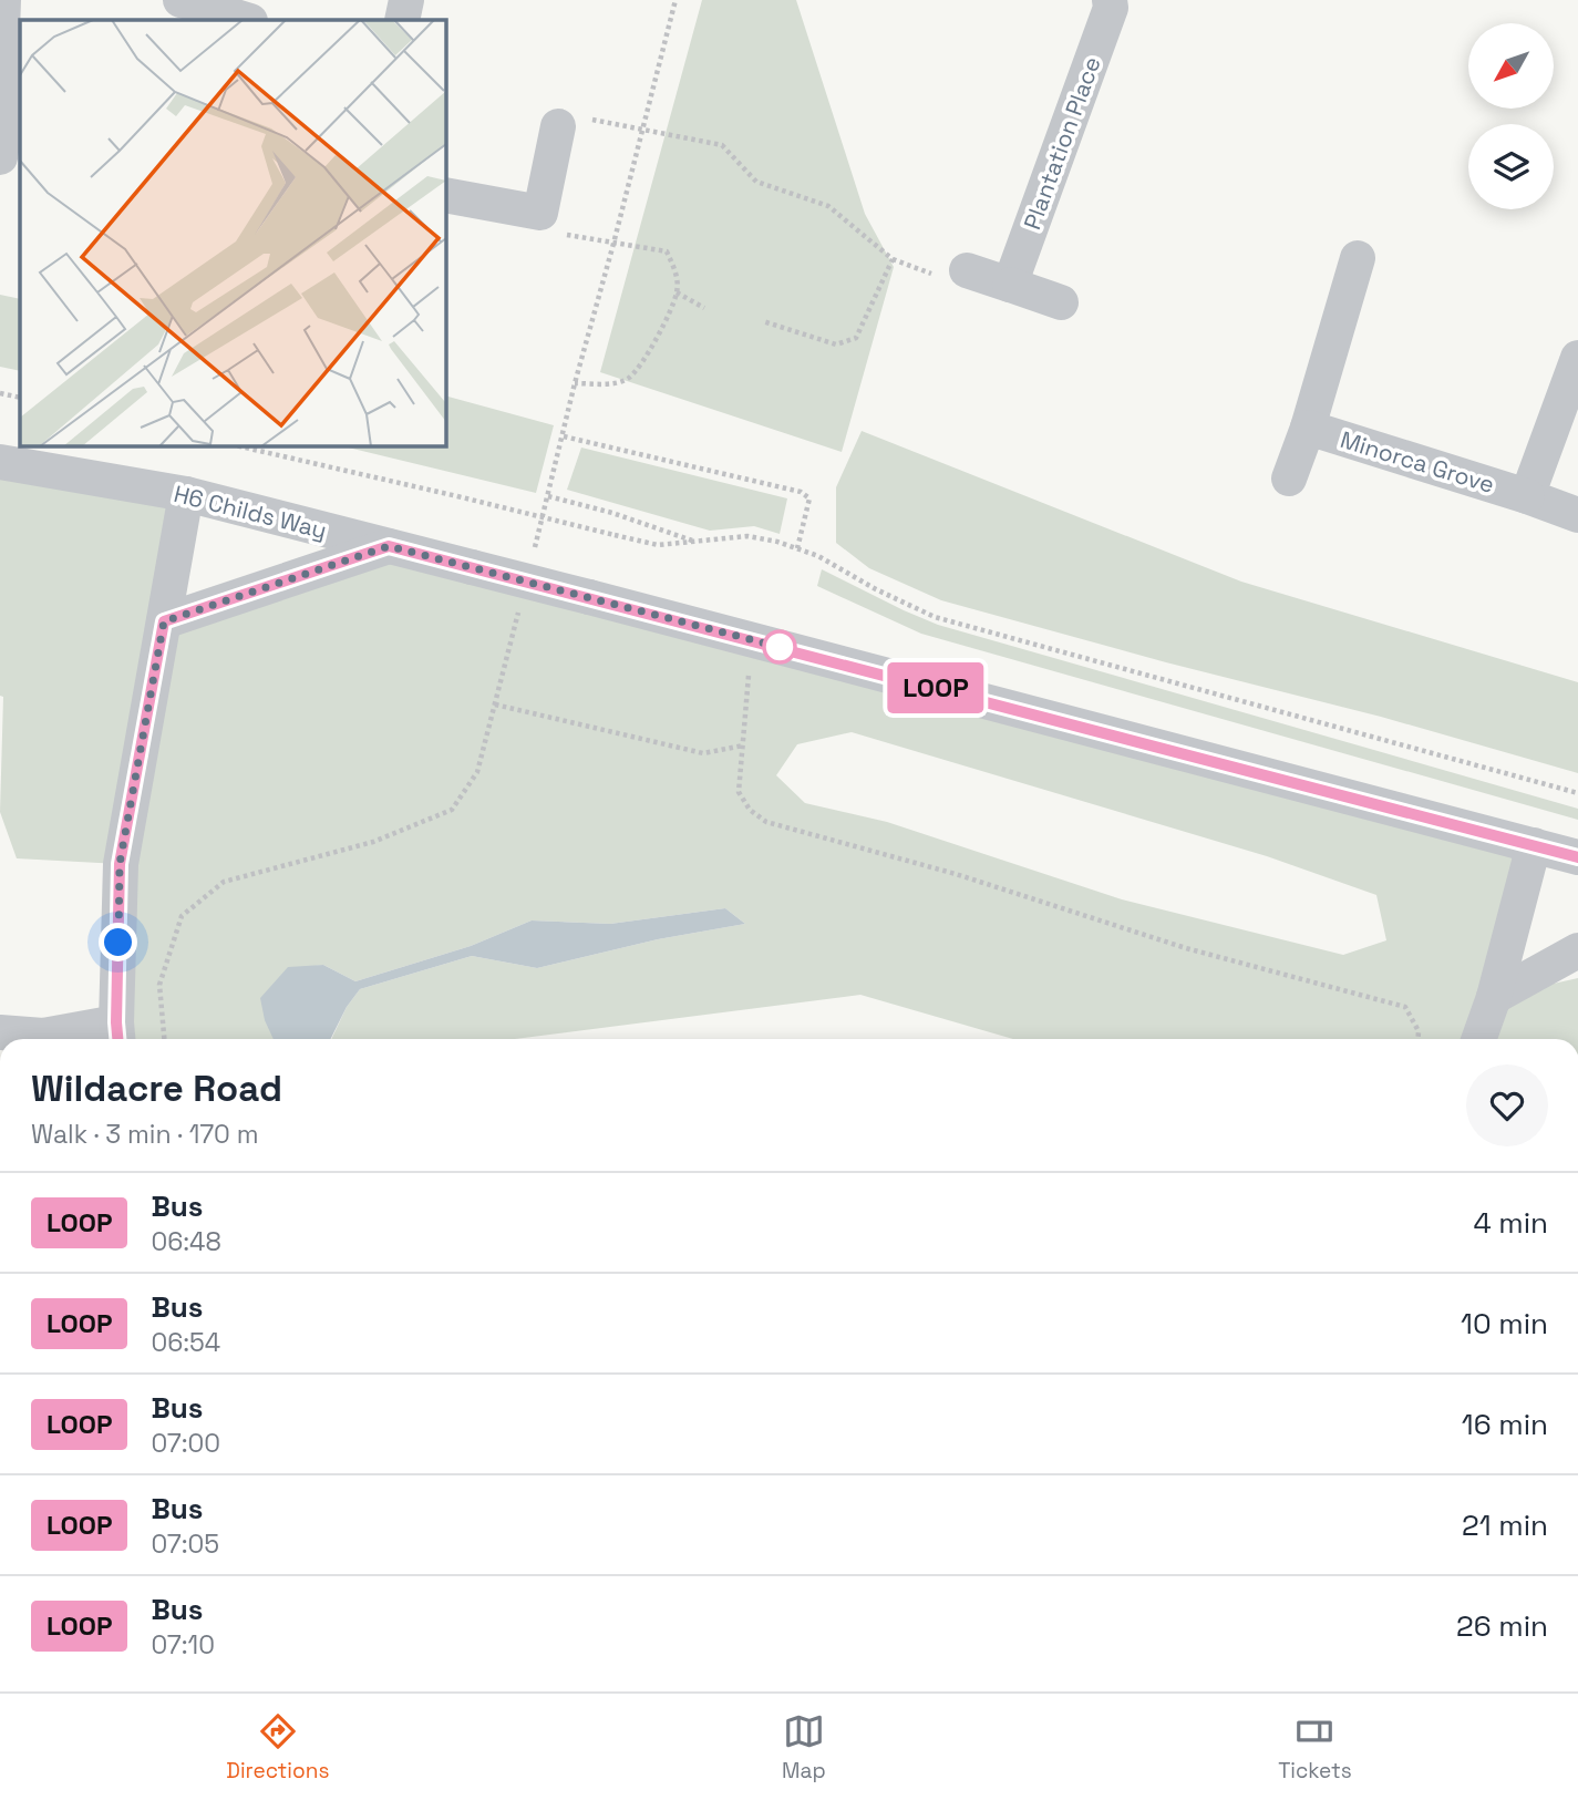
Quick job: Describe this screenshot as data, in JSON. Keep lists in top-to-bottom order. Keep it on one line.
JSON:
{"streets":{"street":["Plantation Place","Minorca Grove","H6 Childs Way"]},"lines":["bus line LOOP"],"north":"bottom left","page":{"on_map":"LOOP","heading":["Wildacre Road","Walk · 3 min · 170 m"],"list":[{"mark":"LOOP","name":"Bus","note":"06:48","value":"4 min"},{"mark":"LOOP","name":"Bus","note":"06:54","value":"10 min"},{"mark":"LOOP","name":"Bus","note":"07:00","value":"16 min"},{"mark":"LOOP","name":"Bus","note":"07:05","value":"21 min"},{"mark":"LOOP","name":"Bus","note":"07:10","value":"26 min"}],"tabs":["Directions","Map","Tickets"]}}
